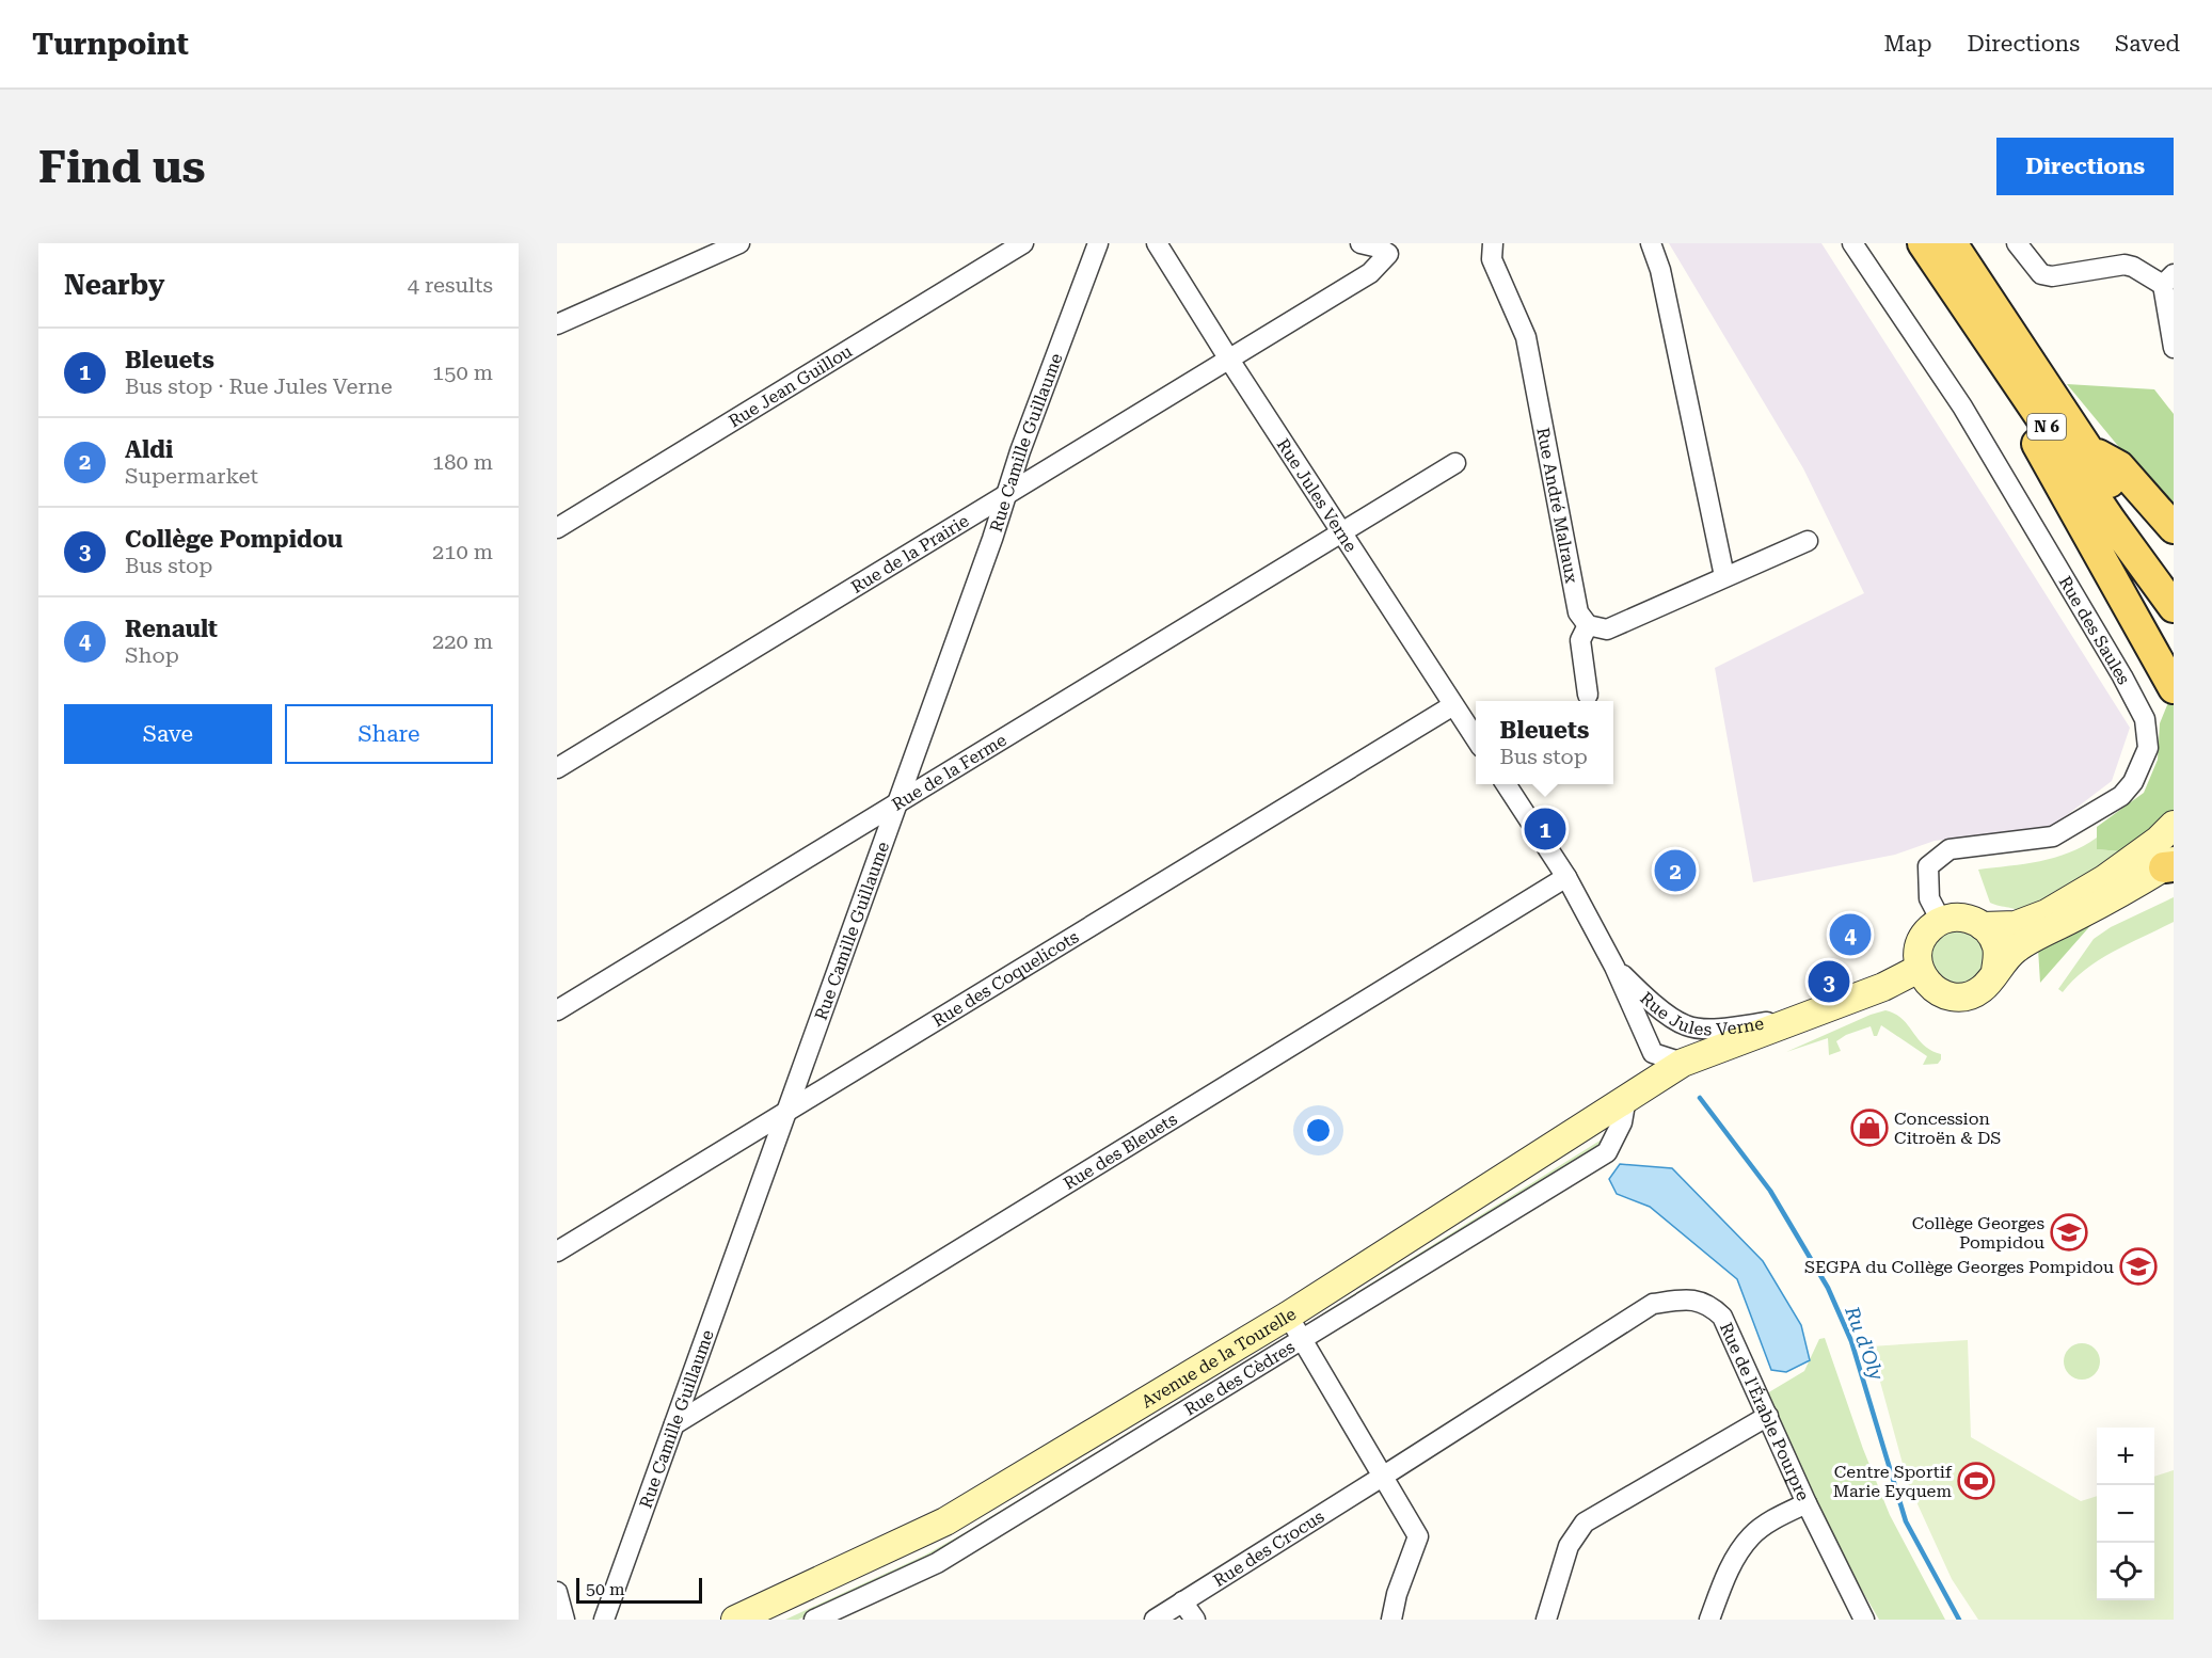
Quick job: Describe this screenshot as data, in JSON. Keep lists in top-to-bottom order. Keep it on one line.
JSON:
{"streets":{"main road":["N 6","Avenue de la Tourelle"],"street":["Rue Jean Guillou","Rue Camille Guillaume","Rue Jules Verne","Rue André Malraux","Rue de la Prairie","Rue des Saules","Rue de la Ferme","Rue des Coquelicots","Rue des Bleuets","Rue des Cèdres","Rue de l'Érable Pourpre","Rue des Crocus"]},"crossings":[["Rue Camille Guillaume","Rue de la Prairie"],["Rue Camille Guillaume","Rue de la Ferme"],["Rue Camille Guillaume","Rue des Coquelicots"],["Rue Camille Guillaume","Rue des Bleuets"],["Rue Jules Verne","Rue de la Prairie"],["Rue Jules Verne","Rue de la Ferme"],["Rue Jules Verne","Rue des Coquelicots"],["Rue Jules Verne","Rue des Bleuets"],["Rue Jules Verne","Avenue de la Tourelle"],["Rue des Saules","Avenue de la Tourelle"],["Avenue de la Tourelle","Rue des Cèdres"],["Rue de l'Érable Pourpre","Rue des Crocus"]],"water":["Ru d'Oly"],"places":{"shop":["Concession Citroën & DS"],"school or university":["Collège Georges Pompidou","SEGPA du Collège Georges Pompidou"],"sports":["Centre Sportif Marie Eyquem"]},"scale_bar":"50 m","page":{"header":"Turnpoint","nav":["Map","Directions","Saved"],"buttons":["Directions",["Save","Share"]],"title":"Find us","heading":["Nearby","4 results"],"list":[{"mark":"1","name":"Bleuets","note":"Bus stop · Rue Jules Verne","value":"150 m"},{"mark":"2","name":"Aldi","note":"Supermarket","value":"180 m"},{"mark":"3","name":"Collège Pompidou","note":"Bus stop","value":"210 m"},{"mark":"4","name":"Renault","note":"Shop","value":"220 m"}],"popup":["Bleuets","Bus stop"],"pins":["1","2","4","3"],"map_buttons":["+","−"],"scale":"50 m"}}
